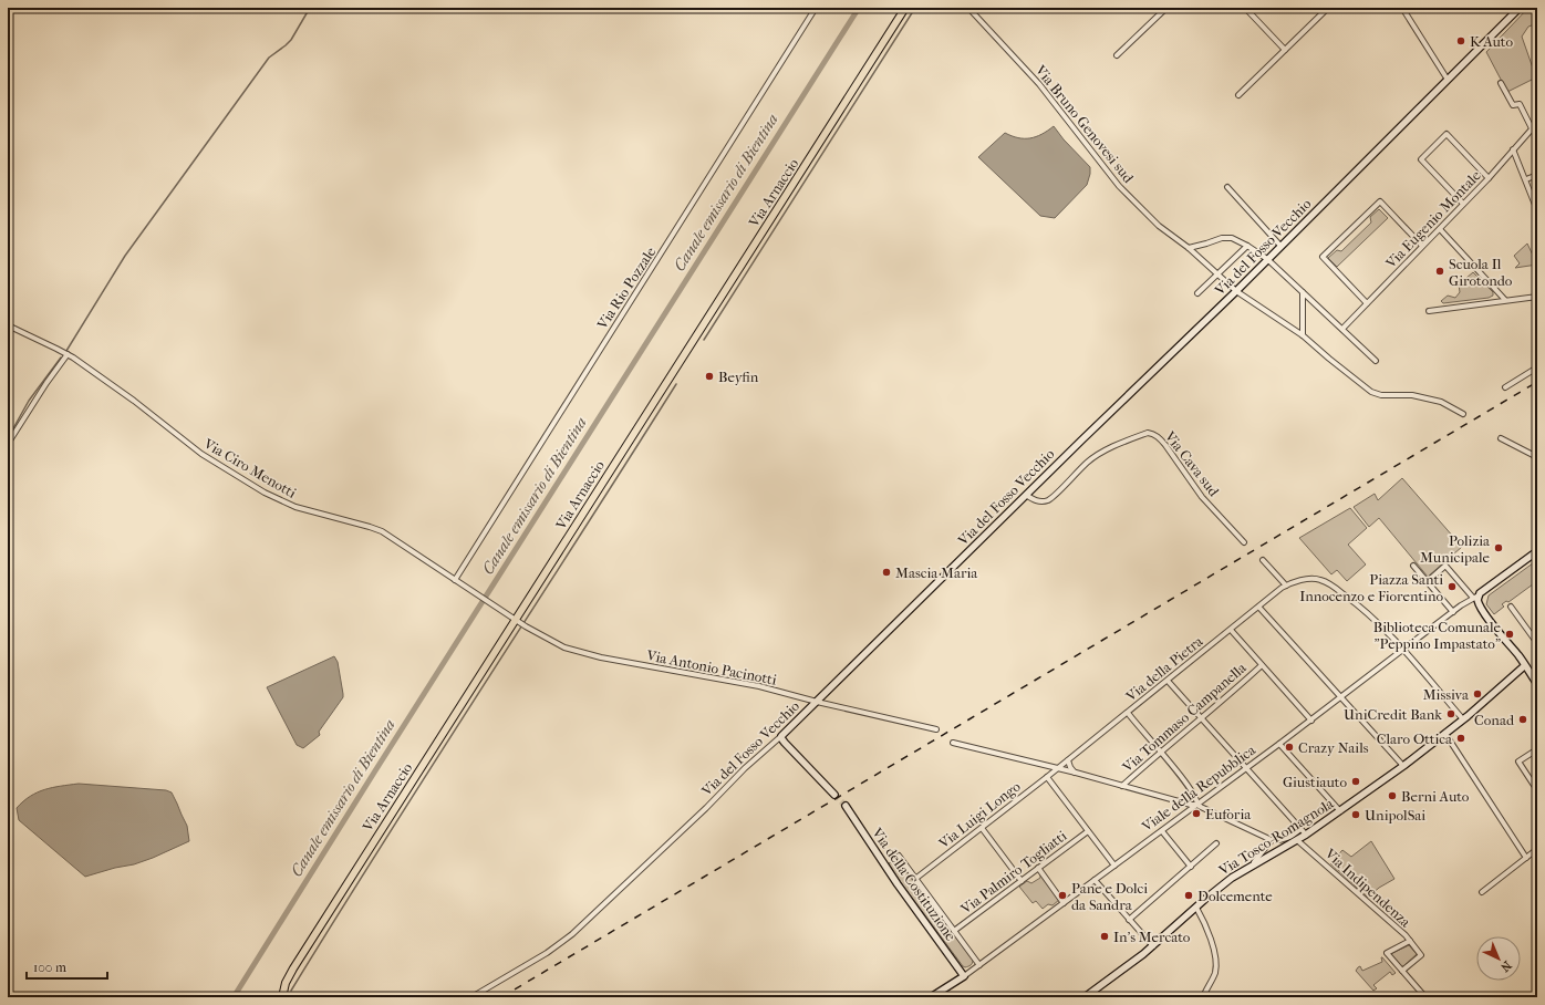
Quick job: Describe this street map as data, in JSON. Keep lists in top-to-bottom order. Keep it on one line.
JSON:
{"streets":{"main road":["Via Arnaccio"],"street":["Via Bruno Genovesi sud","Via Eugenio Montale","Via del Fosso Vecchio","Via Rio Pozzale","Via Cava sud","Via Ciro Menotti","Via Antonio Pacinotti","Via della Pietra","Via Tommaso Campanella","Viale della Repubblica","Via Luigi Longo","Via Tosco-Romagnola","Via Palmiro Togliatti","Via della Costituzione","Via Indipendenza"]},"crossings":[["Via Bruno Genovesi sud","Via del Fosso Vecchio"],["Via Arnaccio","Via Ciro Menotti"],["Via Arnaccio","Via Antonio Pacinotti"],["Via del Fosso Vecchio","Via Cava sud"],["Via del Fosso Vecchio","Via Antonio Pacinotti"],["Via Rio Pozzale","Via Ciro Menotti"],["Via Ciro Menotti","Via Antonio Pacinotti"],["Via della Pietra","Via Luigi Longo"],["Viale della Repubblica","Via della Costituzione"],["Via Tosco-Romagnola","Via Indipendenza"]],"water":["Canale emissario di Bientina"],"places":["K Auto","Scuola Il Girotondo","Beyfin","Polizia Municipale","Mascia Maria","Piazza Santi Innocenzo e Fiorentino","Biblioteca Comunale \"Peppino Impastato\"","Missiva","UniCredit Bank","Conad","Claro Ottica","Crazy Nails","Giustiauto","Berni Auto","Euforia","UnipolSai","Pane e Dolci da Sandra","Dolcemente","In's Mercato"],"scale_bar":"100 m","north":"bottom right"}
